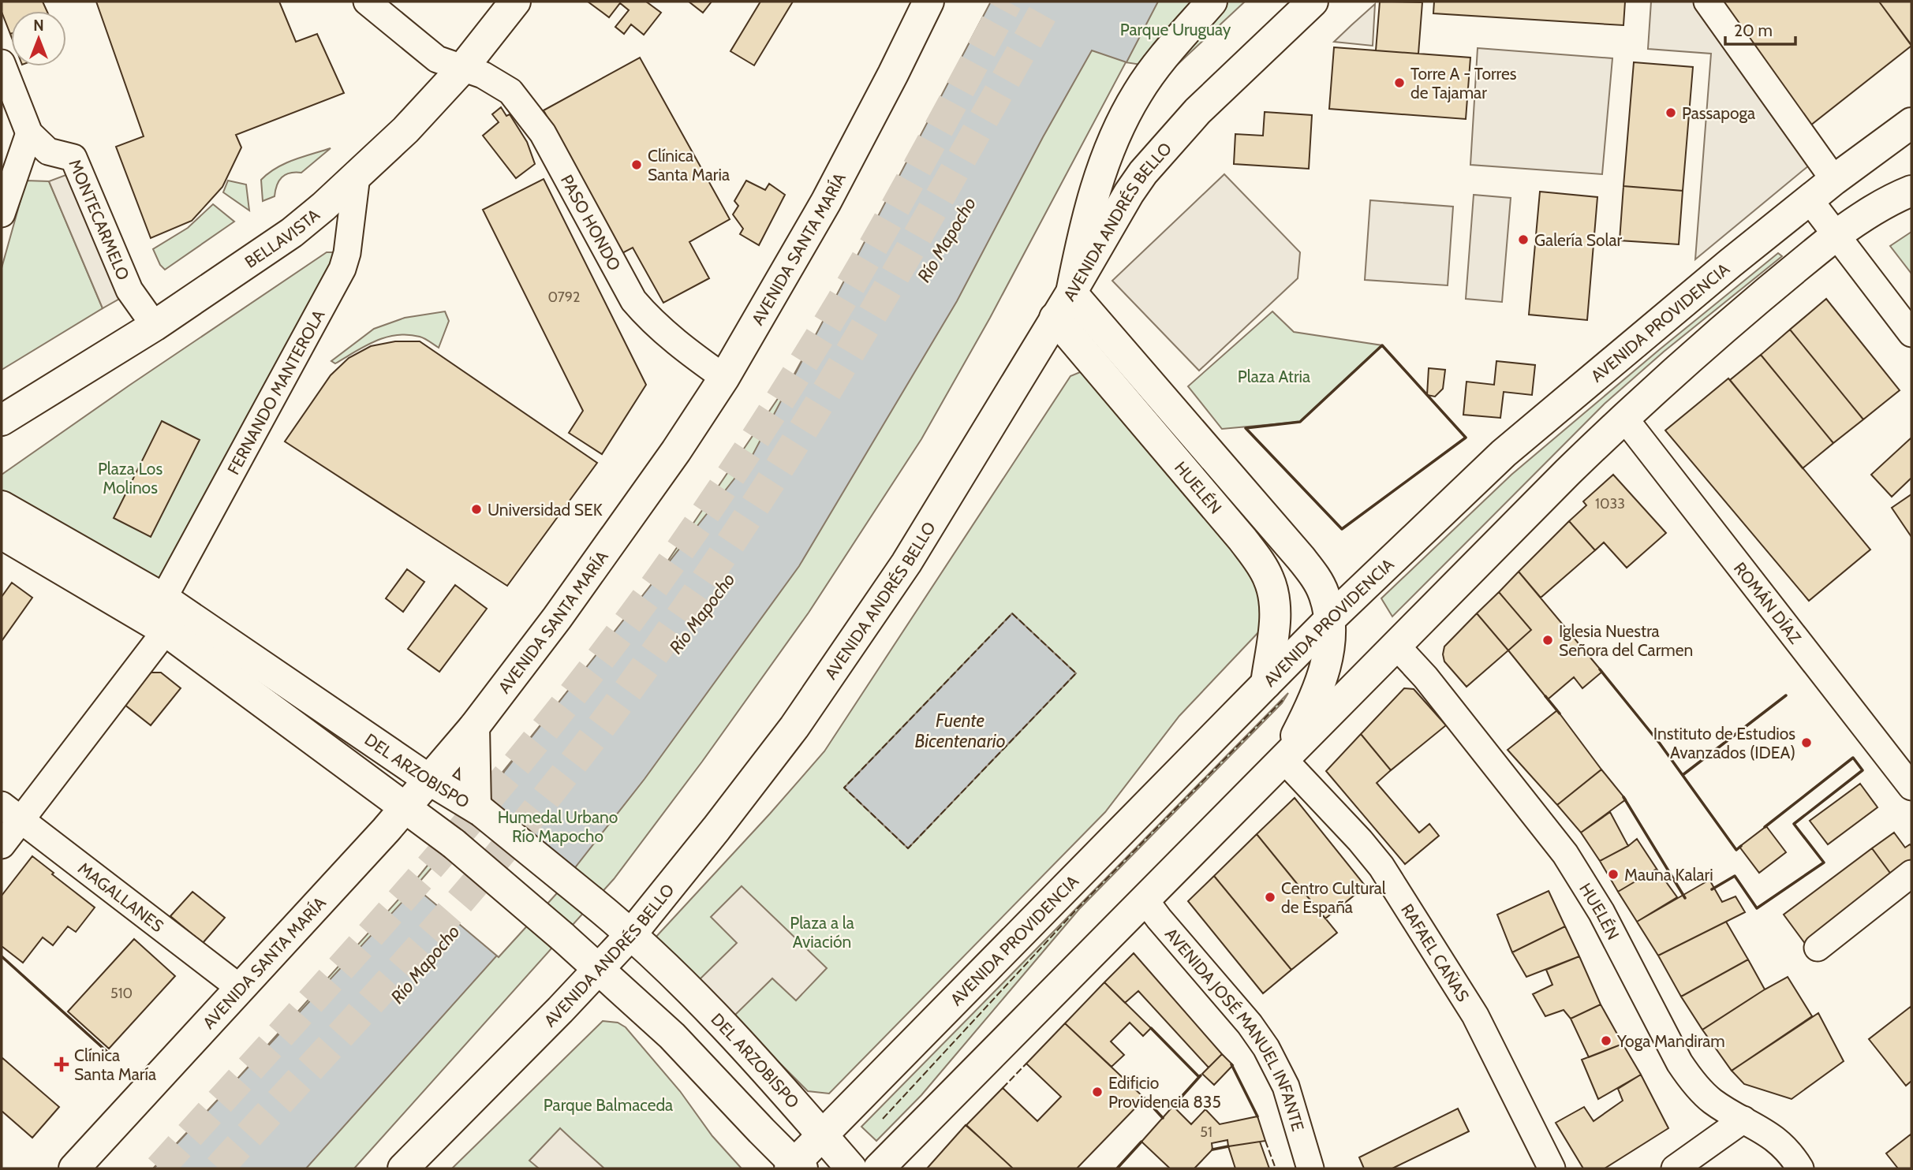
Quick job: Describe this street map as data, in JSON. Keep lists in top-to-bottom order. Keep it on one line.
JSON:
{"streets":{"main road":["AVENIDA ANDRÉS BELLO","BELLAVISTA","AVENIDA SANTA MARÍA","AVENIDA PROVIDENCIA","HUELÉN","DEL ARZOBISPO"],"street":["MONTECARMELO","PASO HONDO","FERNANDO MANTEROLA","ROMÁN DÍAZ","MAGALLANES","RAFAEL CAÑAS","AVENIDA JOSÉ MANUEL INFANTE"]},"crossings":[["MONTECARMELO","BELLAVISTA"],["PASO HONDO","BELLAVISTA"],["PASO HONDO","AVENIDA SANTA MARÍA"],["AVENIDA ANDRÉS BELLO","HUELÉN"],["AVENIDA ANDRÉS BELLO","DEL ARZOBISPO"],["BELLAVISTA","FERNANDO MANTEROLA"],["AVENIDA SANTA MARÍA","DEL ARZOBISPO"],["AVENIDA SANTA MARÍA","MAGALLANES"],["AVENIDA PROVIDENCIA","HUELÉN"],["AVENIDA PROVIDENCIA","DEL ARZOBISPO"],["FERNANDO MANTEROLA","DEL ARZOBISPO"],["HUELÉN","RAFAEL CAÑAS"]],"water":["Río Mapocho","Fuente Bicentenario"],"parks":["Parque Uruguay","Plaza Atria","Plaza Los Molinos","Humedal Urbano Río Mapocho","Plaza a la Aviación","Parque Balmaceda"],"places":{"other":["Torre A - Torres de Tajamar","Passapoga","Clínica Santa Maria","Galería Solar","Universidad SEK","Iglesia Nuestra Señora del Carmen","Instituto de Estudios Avanzados (IDEA)","Mauna Kalari","Centro Cultural de España","Yoga Mandiram","Edificio Providencia 835"],"health":["Clínica Santa María"]},"house_numbers":["0792","1033","510","51"],"scale_bar":"20 m","north":"top"}
